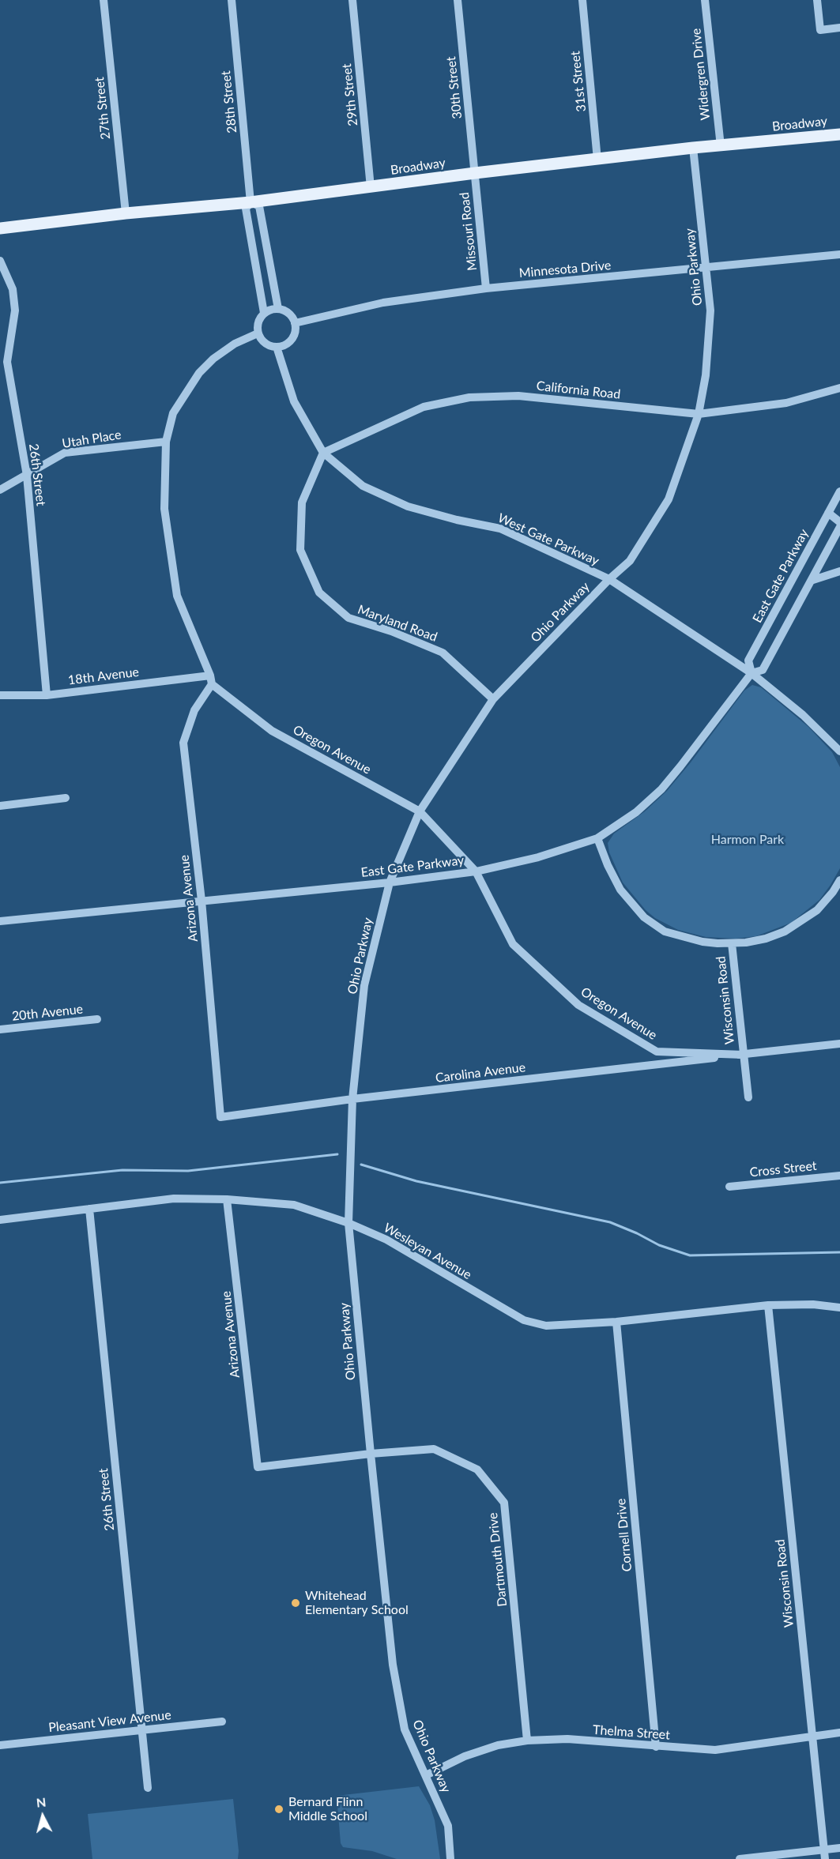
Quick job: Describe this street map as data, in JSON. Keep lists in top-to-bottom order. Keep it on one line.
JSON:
{"streets":{"main road":["Broadway"],"street":["Widergren Drive","31st Street","30th Street","29th Street","28th Street","27th Street","Missouri Road","Ohio Parkway","Minnesota Drive","California Road","Utah Place","26th Street","West Gate Parkway","East Gate Parkway","Maryland Road","18th Avenue","Oregon Avenue","Arizona Avenue","Wisconsin Road","20th Avenue","Carolina Avenue","Cross Street","Wesleyan Avenue","Cornell Drive","Dartmouth Drive","Pleasant View Avenue","Thelma Street"]},"crossings":[["Widergren Drive","Broadway"],["31st Street","Broadway"],["30th Street","Broadway"],["30th Street","Missouri Road"],["29th Street","Broadway"],["28th Street","Broadway"],["27th Street","Broadway"],["Broadway","Missouri Road"],["Broadway","Ohio Parkway"],["Missouri Road","Minnesota Drive"],["Ohio Parkway","Minnesota Drive"],["Ohio Parkway","California Road"],["Ohio Parkway","West Gate Parkway"],["Ohio Parkway","East Gate Parkway"],["Ohio Parkway","Maryland Road"],["Ohio Parkway","Oregon Avenue"],["Ohio Parkway","Carolina Avenue"],["Ohio Parkway","Wesleyan Avenue"],["Ohio Parkway","Dartmouth Drive"],["Ohio Parkway","Thelma Street"],["Minnesota Drive","West Gate Parkway"],["Minnesota Drive","Oregon Avenue"],["California Road","West Gate Parkway"],["California Road","Maryland Road"],["Utah Place","26th Street"],["Utah Place","Oregon Avenue"],["26th Street","18th Avenue"],["26th Street","Wesleyan Avenue"],["26th Street","Pleasant View Avenue"],["West Gate Parkway","East Gate Parkway"],["West Gate Parkway","Maryland Road"],["West Gate Parkway","Oregon Avenue"],["East Gate Parkway","Oregon Avenue"],["East Gate Parkway","Arizona Avenue"],["18th Avenue","Oregon Avenue"],["18th Avenue","Arizona Avenue"],["Oregon Avenue","Arizona Avenue"],["Oregon Avenue","Wisconsin Road"],["Oregon Avenue","Carolina Avenue"],["Arizona Avenue","Carolina Avenue"],["Arizona Avenue","Wesleyan Avenue"],["Arizona Avenue","Dartmouth Drive"],["Wisconsin Road","Carolina Avenue"],["Wisconsin Road","Wesleyan Avenue"],["Wisconsin Road","Thelma Street"],["Wesleyan Avenue","Cornell Drive"],["Cornell Drive","Thelma Street"],["Dartmouth Drive","Thelma Street"]],"parks":["Harmon Park"],"places":["Whitehead Elementary School","Bernard Flinn Middle School"],"north":"top"}
